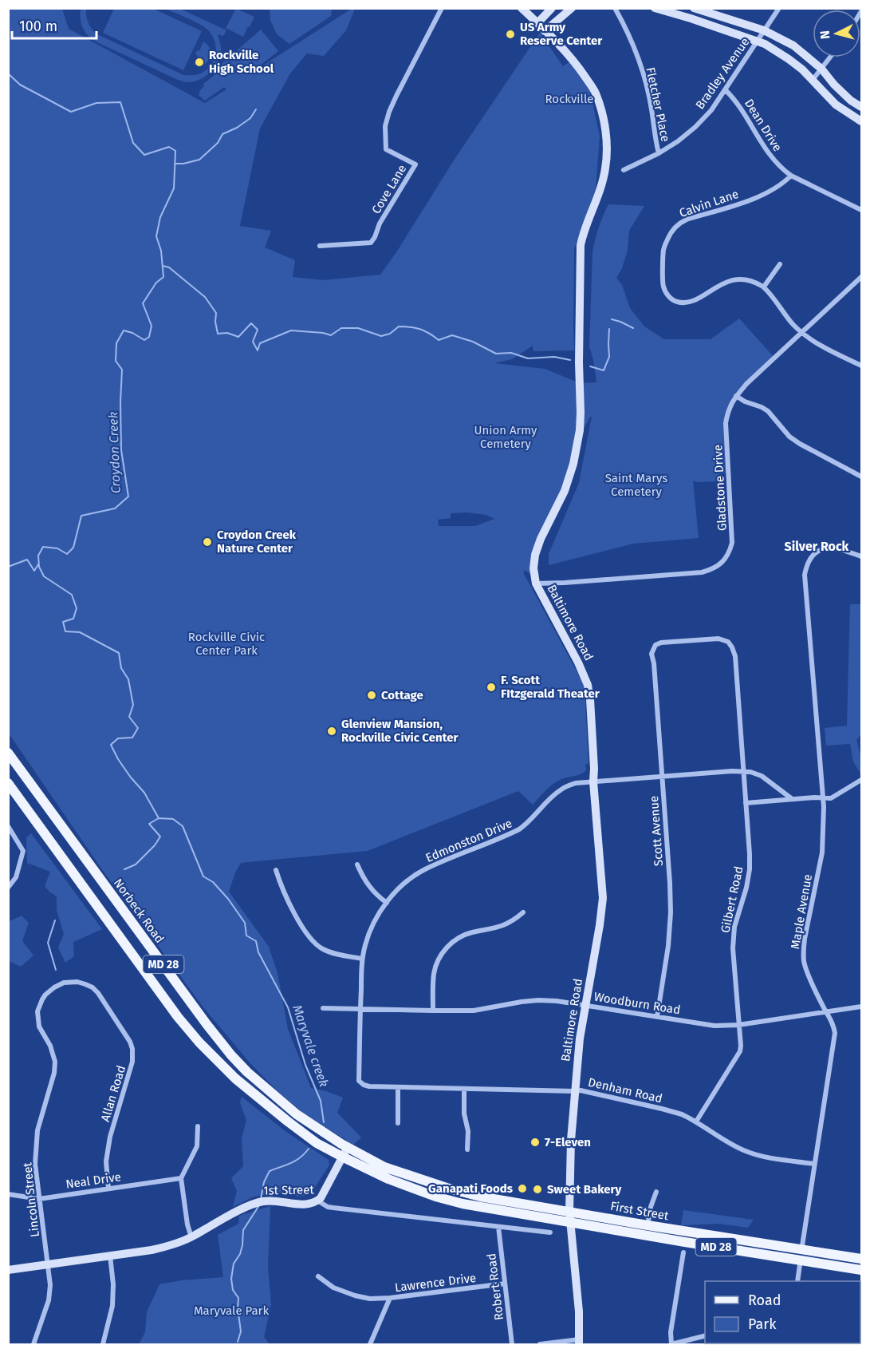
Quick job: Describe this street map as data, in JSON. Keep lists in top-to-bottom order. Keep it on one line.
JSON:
{"streets":{"main road":["Norbeck Road","MD 28","First Street"],"street":["Bradley Avenue","Fletcher Place","Dean Drive","Cove Lane","Calvin Lane","Gladstone Drive","Baltimore Road","Scott Avenue","Edmonston Drive","Gilbert Road","Maple Avenue","Woodburn Road","Denham Road","Allan Road","Neal Drive","1st Street","Lincoln Street","Lawrence Drive","Robert Road"]},"crossings":[["Bradley Avenue","Fletcher Place"],["Bradley Avenue","Dean Drive"],["Dean Drive","Calvin Lane"],["Gladstone Drive","Baltimore Road"],["Baltimore Road","Edmonston Drive"],["Baltimore Road","Woodburn Road"],["Baltimore Road","Denham Road"],["Baltimore Road","First Street"],["Scott Avenue","Edmonston Drive"],["Scott Avenue","Gilbert Road"],["Scott Avenue","Woodburn Road"],["Edmonston Drive","Gilbert Road"],["Edmonston Drive","Woodburn Road"],["Edmonston Drive","Denham Road"],["Gilbert Road","Woodburn Road"],["Gilbert Road","Denham Road"],["Norbeck Road","First Street"],["Maple Avenue","Woodburn Road"],["Maple Avenue","Denham Road"],["Maple Avenue","First Street"],["MD 28","First Street"],["Allan Road","Neal Drive"],["Allan Road","Lincoln Street"],["Neal Drive","Lincoln Street"],["1st Street","Lincoln Street"],["1st Street","Robert Road"],["Lawrence Drive","Robert Road"]],"districts":["Silver Rock"],"water":["Croydon Creek","Maryvale creek"],"parks":["Rockville","Union Army Cemetery","Saint Marys Cemetery","Rockville Civic Center Park","Maryvale Park"],"places":["US Army Reserve Center","Rockville High School","Croydon Creek Nature Center","F. Scott FItzgerald Theater","Cottage","Glenview Mansion, Rockville Civic Center","7-Eleven","Ganapati Foods","Sweet Bakery"],"legend":["Road","Park"],"scale_bar":"100 m","north":"left"}
